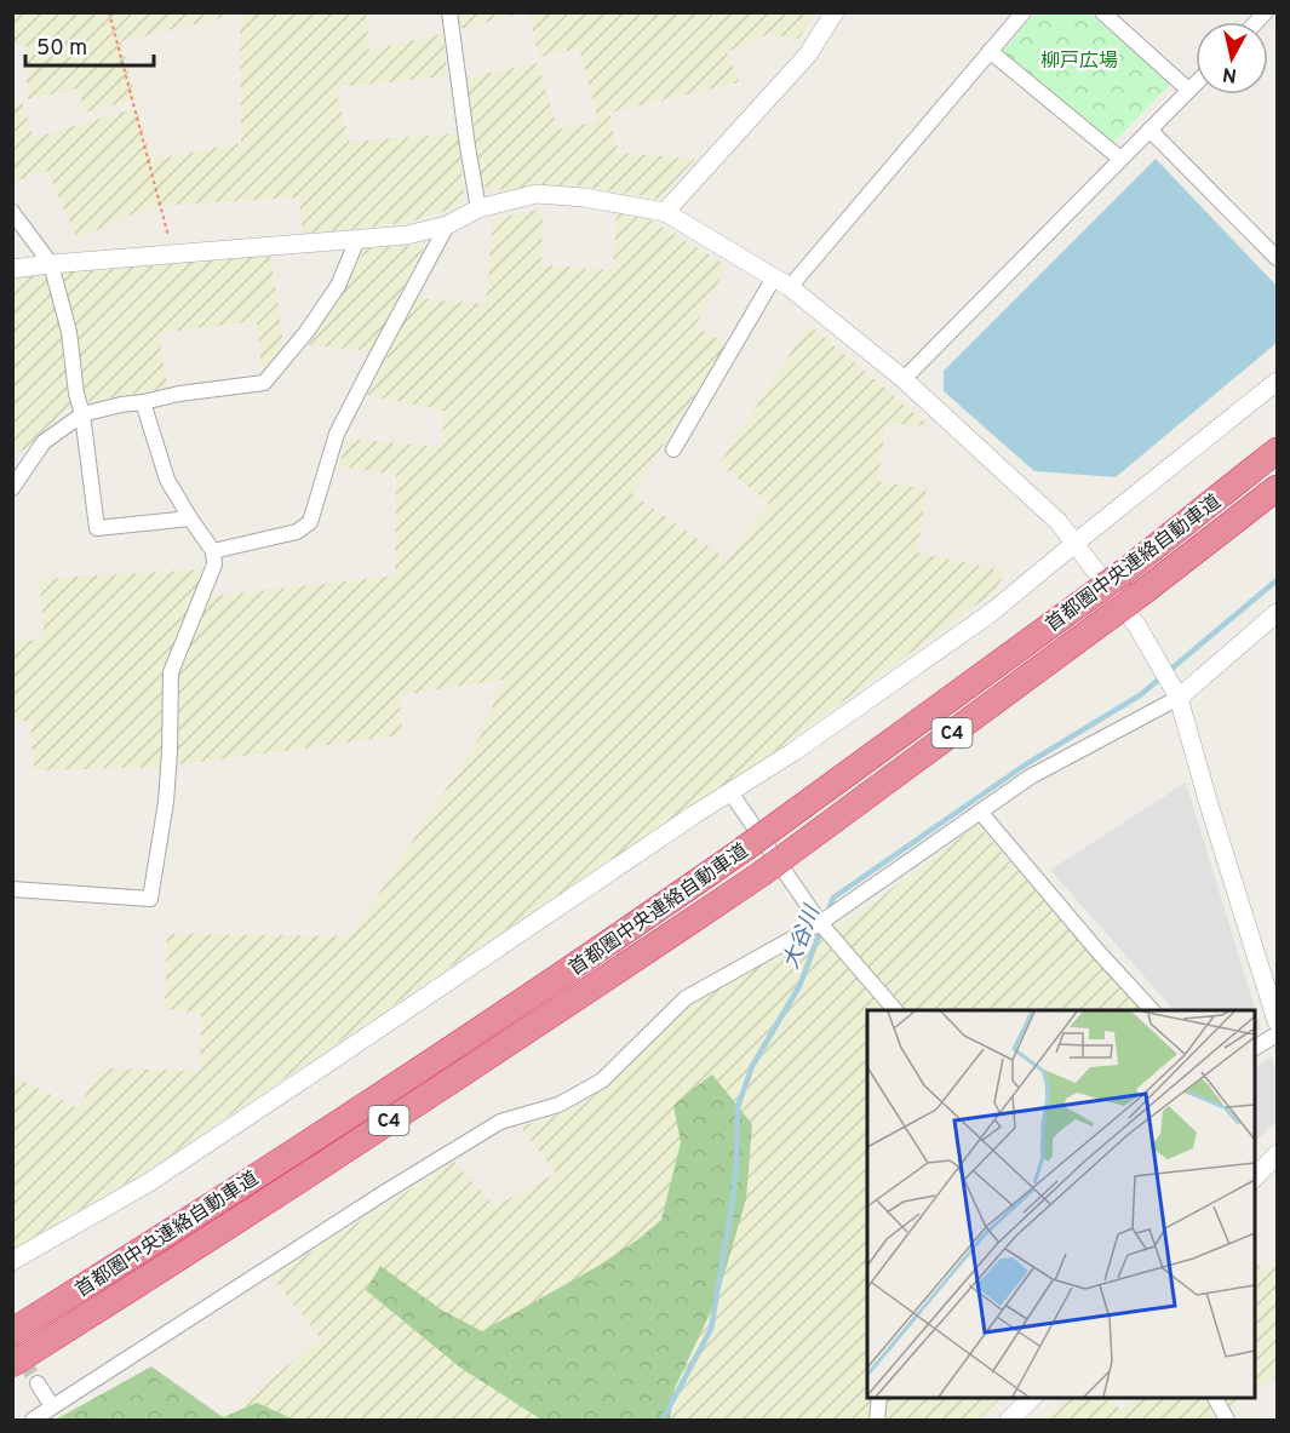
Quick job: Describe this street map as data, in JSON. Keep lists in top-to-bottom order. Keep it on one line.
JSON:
{"streets":{"highway":["首都圏中央連絡自動車道","C4"]},"water":["大谷川"],"parks":["柳戸広場"],"scale_bar":"50 m","north":"bottom"}
